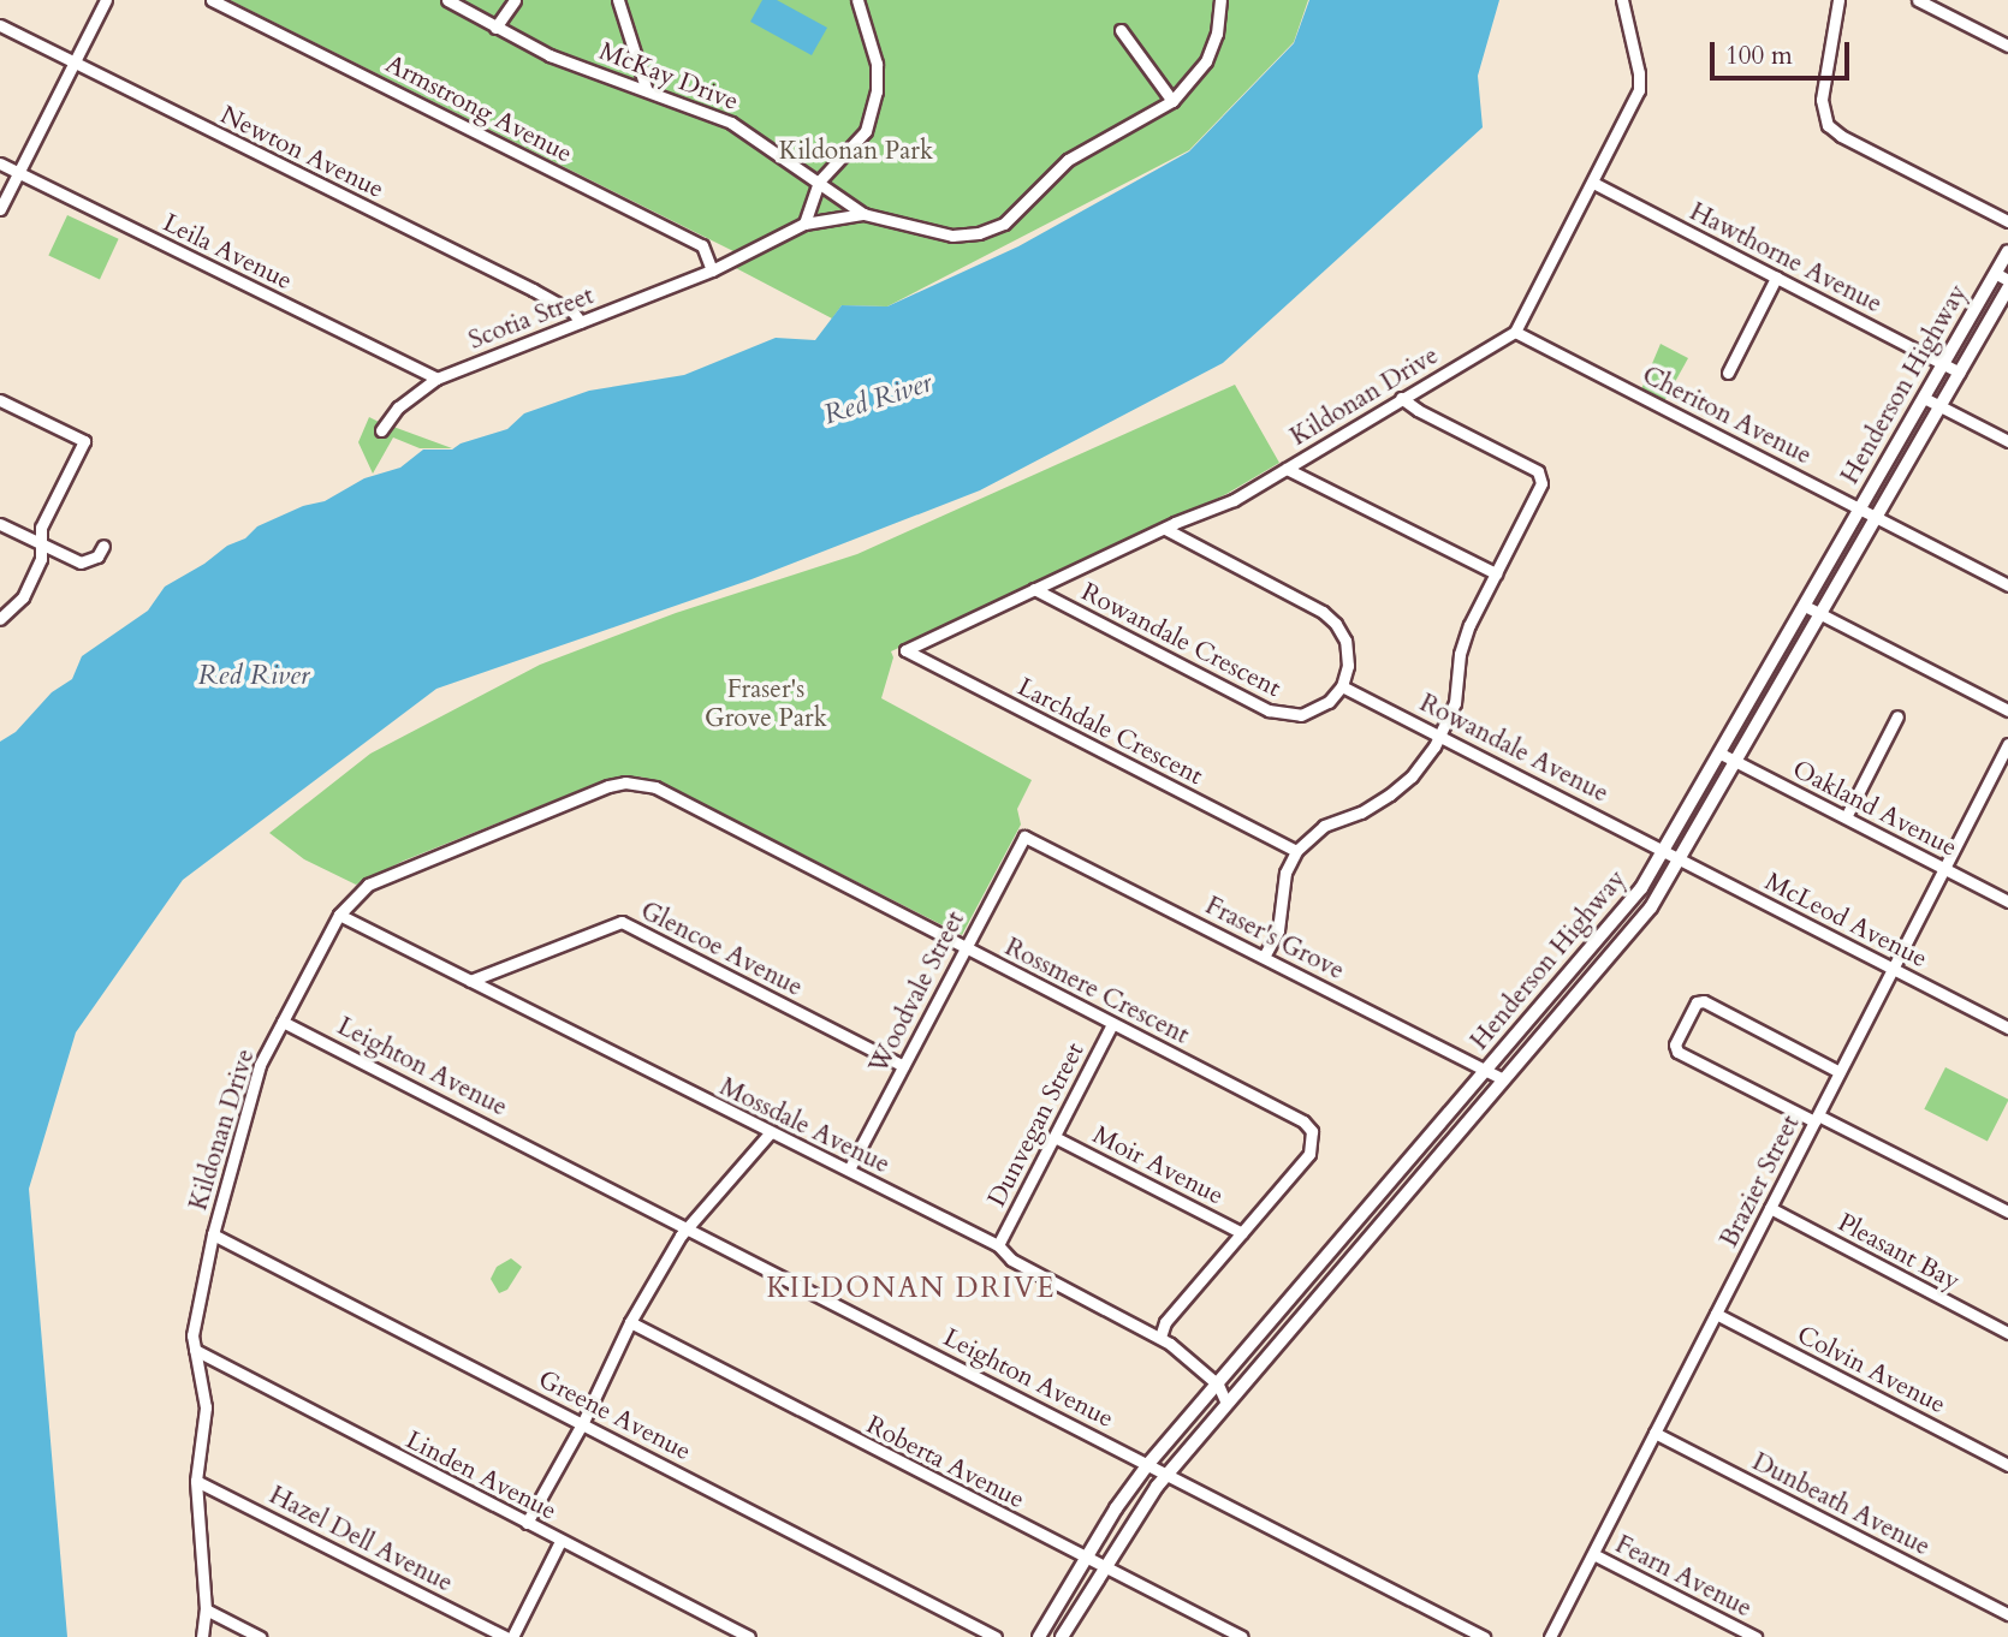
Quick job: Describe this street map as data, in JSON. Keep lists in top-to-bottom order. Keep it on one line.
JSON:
{"streets":{"main road":["Henderson Highway"],"street":["McKay Drive","Armstrong Avenue","Newton Avenue","Leila Avenue","Hawthorne Avenue","Scotia Street","Kildonan Drive","Cheriton Avenue","Rowandale Crescent","Larchdale Crescent","Rowandale Avenue","Oakland Avenue","McLeod Avenue","Fraser's Grove","Glencoe Avenue","Rossmere Crescent","Woodvale Street","Leighton Avenue","Dunvegan Street","Mossdale Avenue","Moir Avenue","Brazier Street","Pleasant Bay","Colvin Avenue","Greene Avenue","Roberta Avenue","Linden Avenue","Dunbeath Avenue","Hazel Dell Avenue","Fearn Avenue"]},"crossings":[["McKay Drive","Scotia Street"],["Armstrong Avenue","Scotia Street"],["Newton Avenue","Scotia Street"],["Leila Avenue","Scotia Street"],["Hawthorne Avenue","Henderson Highway"],["Henderson Highway","Cheriton Avenue"],["Henderson Highway","Rowandale Avenue"],["Henderson Highway","Oakland Avenue"],["Henderson Highway","McLeod Avenue"],["Henderson Highway","Fraser's Grove"],["Henderson Highway","Leighton Avenue"],["Henderson Highway","Mossdale Avenue"],["Henderson Highway","Roberta Avenue"],["Kildonan Drive","Cheriton Avenue"],["Kildonan Drive","Rowandale Crescent"],["Kildonan Drive","Larchdale Crescent"],["Kildonan Drive","Rossmere Crescent"],["Kildonan Drive","Leighton Avenue"],["Kildonan Drive","Mossdale Avenue"],["Kildonan Drive","Greene Avenue"],["Kildonan Drive","Linden Avenue"],["Kildonan Drive","Hazel Dell Avenue"],["Rowandale Crescent","Rowandale Avenue"],["Rowandale Avenue","McLeod Avenue"],["Oakland Avenue","Brazier Street"],["McLeod Avenue","Brazier Street"],["Fraser's Grove","Woodvale Street"],["Glencoe Avenue","Woodvale Street"],["Glencoe Avenue","Mossdale Avenue"],["Rossmere Crescent","Woodvale Street"],["Rossmere Crescent","Dunvegan Street"],["Rossmere Crescent","Mossdale Avenue"],["Rossmere Crescent","Moir Avenue"],["Woodvale Street","Mossdale Avenue"],["Dunvegan Street","Mossdale Avenue"],["Dunvegan Street","Moir Avenue"],["Brazier Street","Pleasant Bay"],["Brazier Street","Colvin Avenue"],["Brazier Street","Dunbeath Avenue"],["Brazier Street","Fearn Avenue"]],"districts":["KILDONAN DRIVE"],"water":["Red River"],"parks":["Kildonan Park","Fraser's Grove Park"],"scale_bar":"100 m"}
